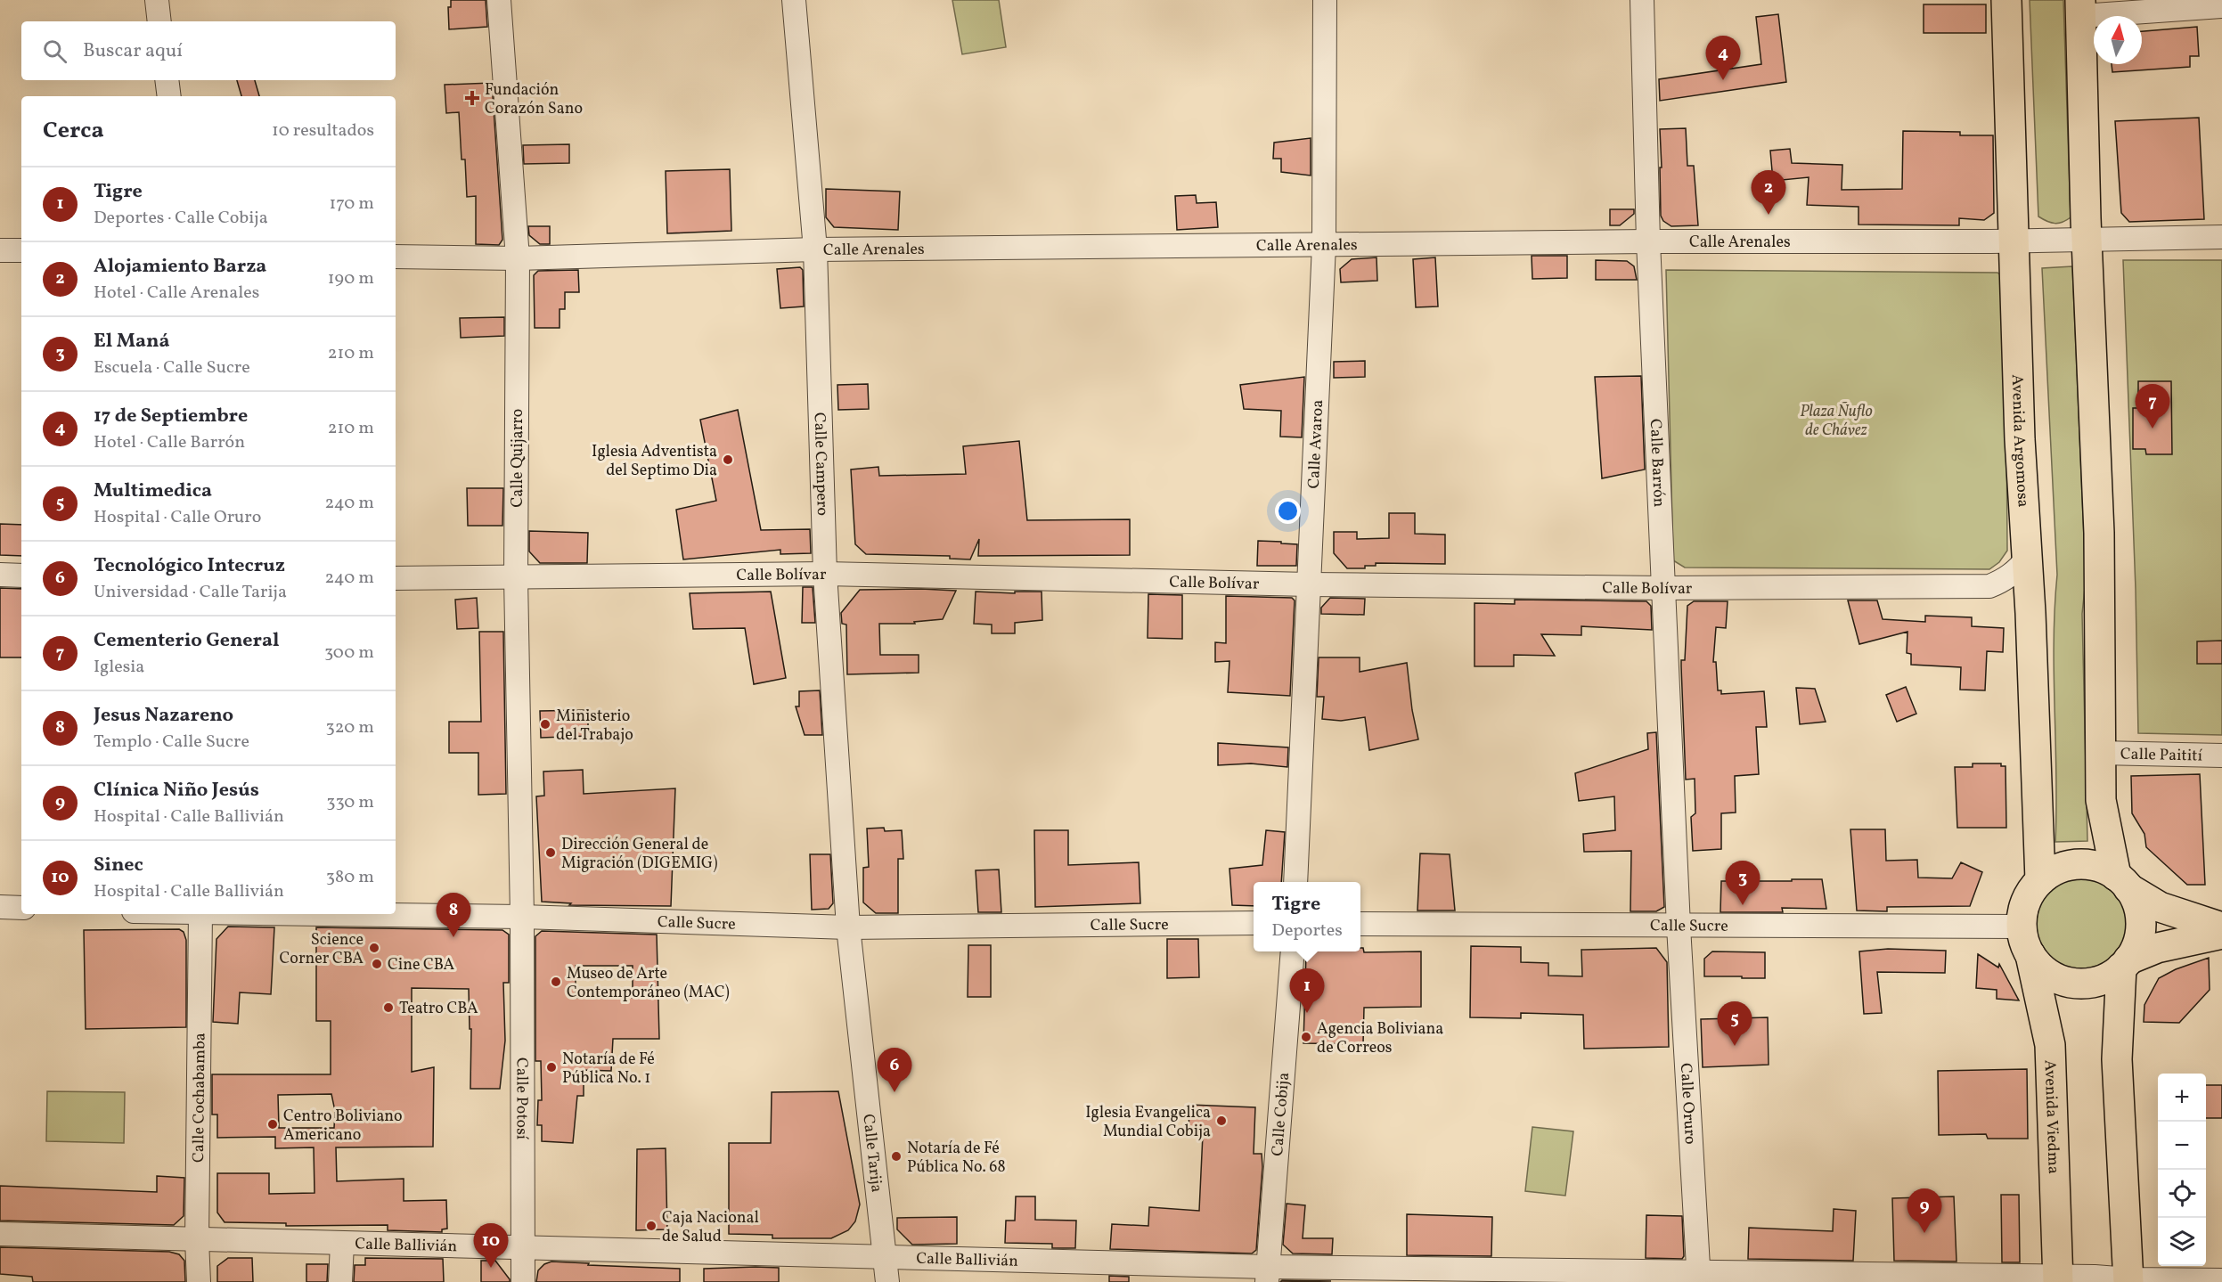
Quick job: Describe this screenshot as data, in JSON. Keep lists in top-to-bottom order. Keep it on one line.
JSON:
{"streets":{"main road":["Avenida Argomosa","Avenida Viedma"],"street":["Calle Arenales","Calle Avaroa","Calle Quijarro","Calle Campero","Calle Barrón","Calle Bolívar","Calle Paitití","Calle Sucre","Calle Cochabamba","Calle Potosí","Calle Oruro","Calle Cobija","Calle Tarija","Calle Ballivián"]},"crossings":[["Calle Arenales","Avenida Argomosa"],["Calle Arenales","Calle Avaroa"],["Calle Arenales","Calle Quijarro"],["Calle Arenales","Calle Campero"],["Calle Arenales","Calle Barrón"],["Avenida Argomosa","Calle Bolívar"],["Avenida Argomosa","Calle Sucre"],["Avenida Argomosa","Avenida Viedma"],["Calle Avaroa","Calle Bolívar"],["Calle Quijarro","Calle Bolívar"],["Calle Quijarro","Calle Sucre"],["Calle Quijarro","Calle Potosí"],["Calle Campero","Calle Bolívar"],["Calle Campero","Calle Sucre"],["Calle Campero","Calle Tarija"],["Calle Barrón","Calle Bolívar"],["Calle Barrón","Calle Sucre"],["Calle Barrón","Calle Oruro"],["Calle Sucre","Calle Potosí"],["Calle Sucre","Calle Oruro"],["Calle Sucre","Avenida Viedma"],["Calle Sucre","Calle Tarija"],["Calle Cochabamba","Calle Ballivián"],["Calle Potosí","Calle Ballivián"],["Calle Oruro","Calle Ballivián"],["Calle Cobija","Calle Ballivián"],["Avenida Viedma","Calle Ballivián"],["Calle Tarija","Calle Ballivián"]],"parks":["Plaza Ñuflo de Chávez"],"places":{"health":["Fundación Corazón Sano"],"other":["Iglesia Adventista del Septimo Dia","Ministerio del Trabajo","Dirección General de Migración (DIGEMIG)","Science Corner CBA","Cine CBA","Museo de Arte Contemporáneo (MAC)","Teatro CBA","Agencia Boliviana de Correos","Notaría de Fé Pública No. 1","Iglesia Evangelica Mundial Cobija","Centro Boliviano Americano","Notaría de Fé Pública No. 68","Caja Nacional de Salud"]},"north":"top","page":{"search":"Buscar aquí","pins":["4","2","7","3","8","1","5","6","9","10"],"heading":["Cerca","10 resultados"],"list":[{"mark":"1","name":"Tigre","note":"Deportes · Calle Cobija","value":"170 m"},{"mark":"2","name":"Alojamiento Barza","note":"Hotel · Calle Arenales","value":"190 m"},{"mark":"3","name":"El Maná","note":"Escuela · Calle Sucre","value":"210 m"},{"mark":"4","name":"17 de Septiembre","note":"Hotel · Calle Barrón","value":"210 m"},{"mark":"5","name":"Multimedica","note":"Hospital · Calle Oruro","value":"240 m"},{"mark":"6","name":"Tecnológico Intecruz","note":"Universidad · Calle Tarija","value":"240 m"},{"mark":"7","name":"Cementerio General","note":"Iglesia","value":"300 m"},{"mark":"8","name":"Jesus Nazareno","note":"Templo · Calle Sucre","value":"320 m"},{"mark":"9","name":"Clínica Niño Jesús","note":"Hospital · Calle Ballivián","value":"330 m"},{"mark":"10","name":"Sinec","note":"Hospital · Calle Ballivián","value":"380 m"}],"popup":["Tigre","Deportes"],"map_buttons":["+","−"]}}
